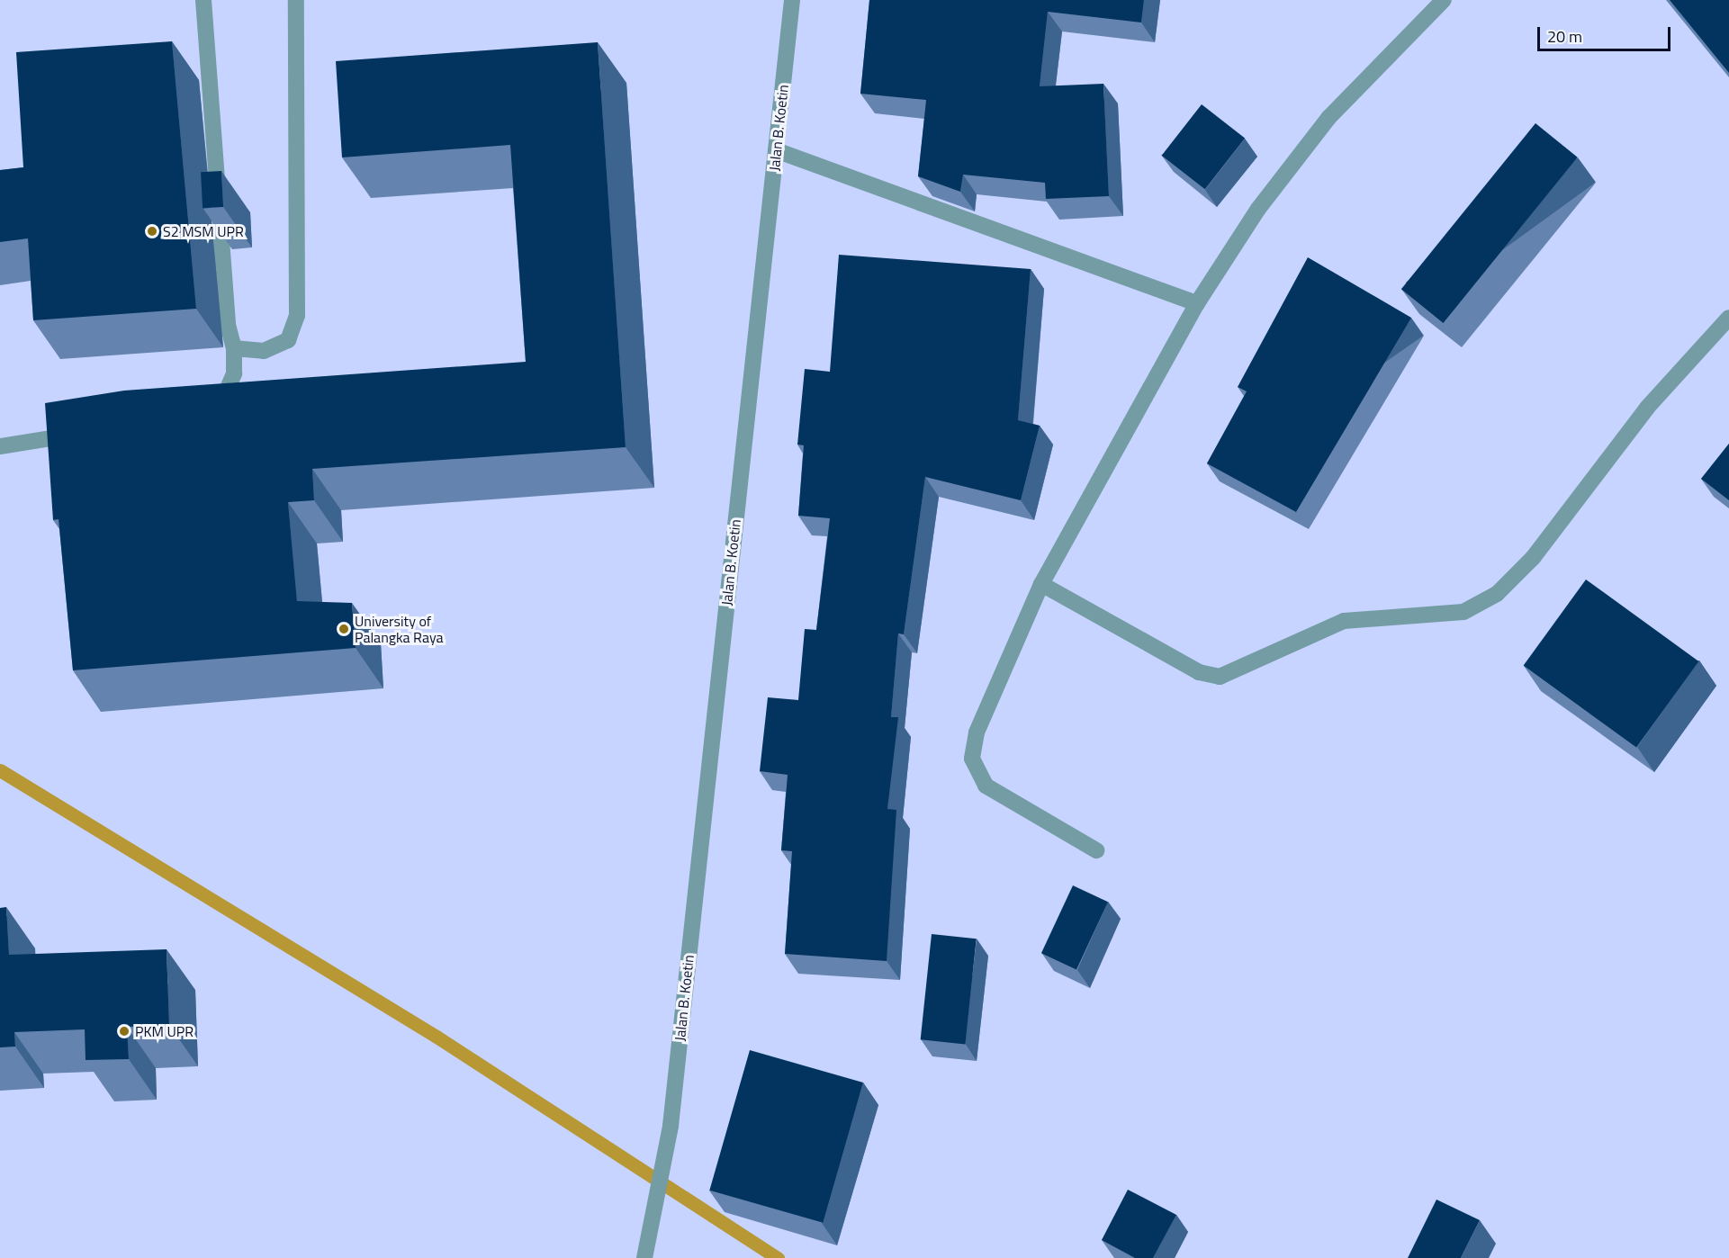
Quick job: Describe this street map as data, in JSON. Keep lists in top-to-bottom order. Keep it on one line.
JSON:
{"streets":{"street":["Jalan B. Koetin"]},"places":["S2 MSM UPR","University of Palangka Raya","PKM UPR"],"scale_bar":"20 m"}
